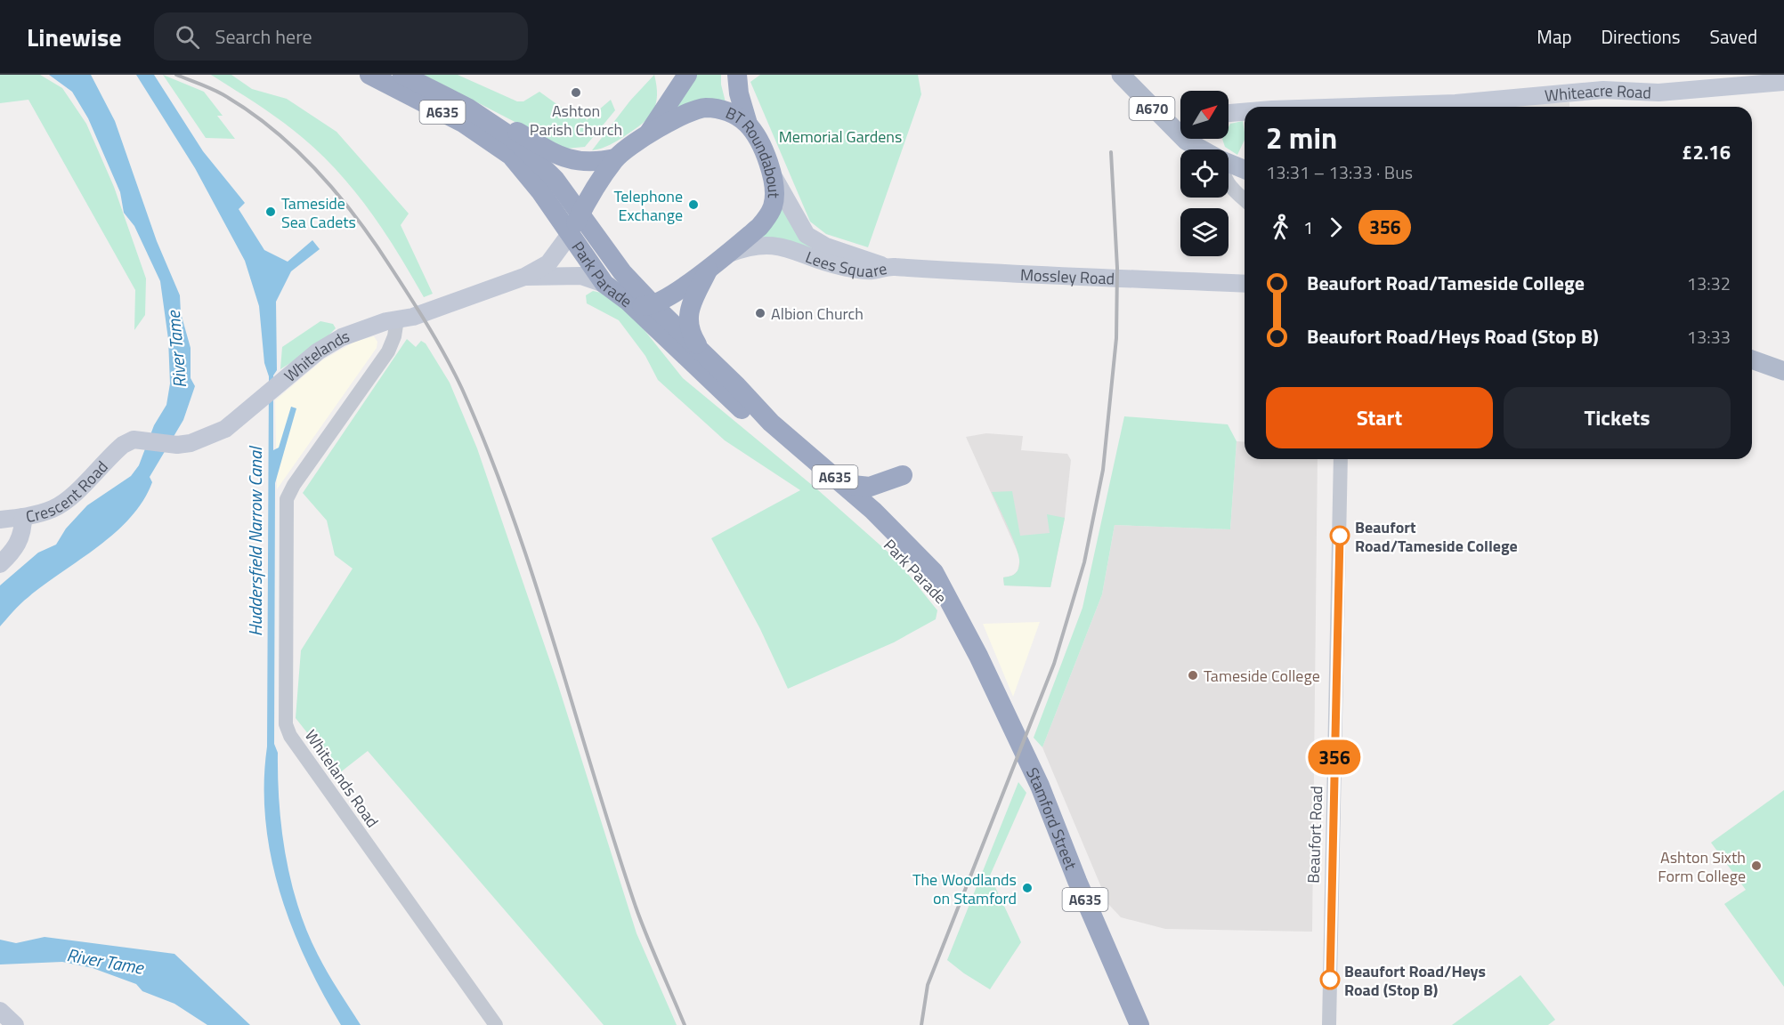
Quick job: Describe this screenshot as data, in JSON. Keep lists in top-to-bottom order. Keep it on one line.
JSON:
{"streets":{"highway":["A635","BT Roundabout","Park Parade","Stamford Street"],"main road":["Whiteacre Road","A670","Lees Square","Mossley Road","Whitelands","Crescent Road"],"street":["Whitelands Road","Beaufort Road"]},"crossings":[["A635","BT Roundabout"],["A635","Lees Square"],["A635","Park Parade"],["BT Roundabout","Lees Square"],["BT Roundabout","Park Parade"],["BT Roundabout","Whitelands"],["Lees Square","Park Parade"],["Lees Square","Mossley Road"],["Park Parade","Whitelands"],["Park Parade","Stamford Street"],["Whitelands","Crescent Road"],["Whitelands","Whitelands Road"]],"water":["River Tame","Huddersfield Narrow Canal"],"parks":["Memorial Gardens"],"places":["Ashton Parish Church","Telephone Exchange","Tameside Sea Cadets","Albion Church","Beaufort Road/Tameside College","Tameside College","Ashton Sixth Form College","The Woodlands on Stamford","Beaufort Road/Heys Road (Stop B)"],"lines":["bus line 356"],"north":"top right","page":{"header":"Linewise","search":"Search here","nav":["Map","Directions","Saved"],"on_map":"356","heading":["2 min","13:31 – 13:33 · Bus","£2.16"],"legs":["1","356"],"list":[{"name":"Beaufort Road/Tameside College","value":"13:32"},{"name":"Beaufort Road/Heys Road (Stop B)","value":"13:33"}],"buttons":["Start","Tickets"]}}
